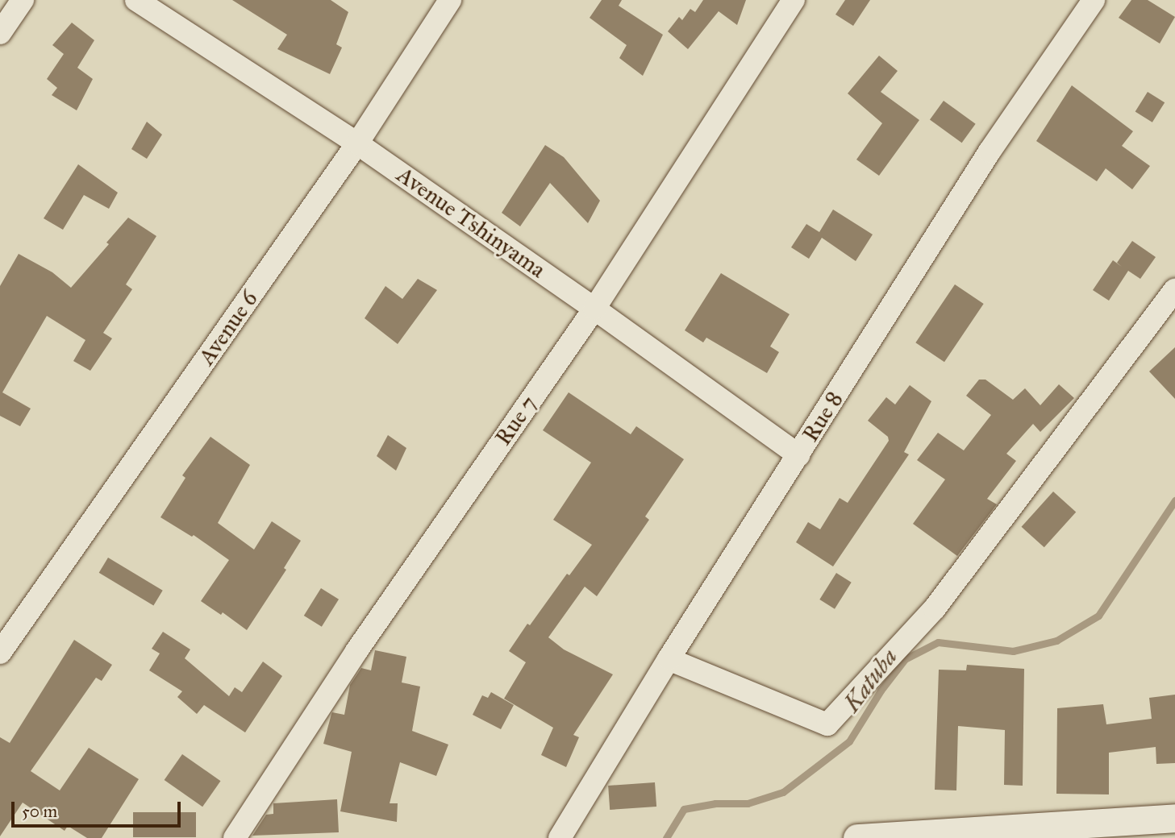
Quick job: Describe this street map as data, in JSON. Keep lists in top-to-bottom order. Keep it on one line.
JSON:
{"streets":{"street":["Avenue Tshinyama","Avenue 6","Rue 8","Rue 7"]},"crossings":[["Avenue Tshinyama","Avenue 6"],["Avenue Tshinyama","Rue 8"],["Avenue Tshinyama","Rue 7"]],"water":["Katuba"],"scale_bar":"50 m"}
